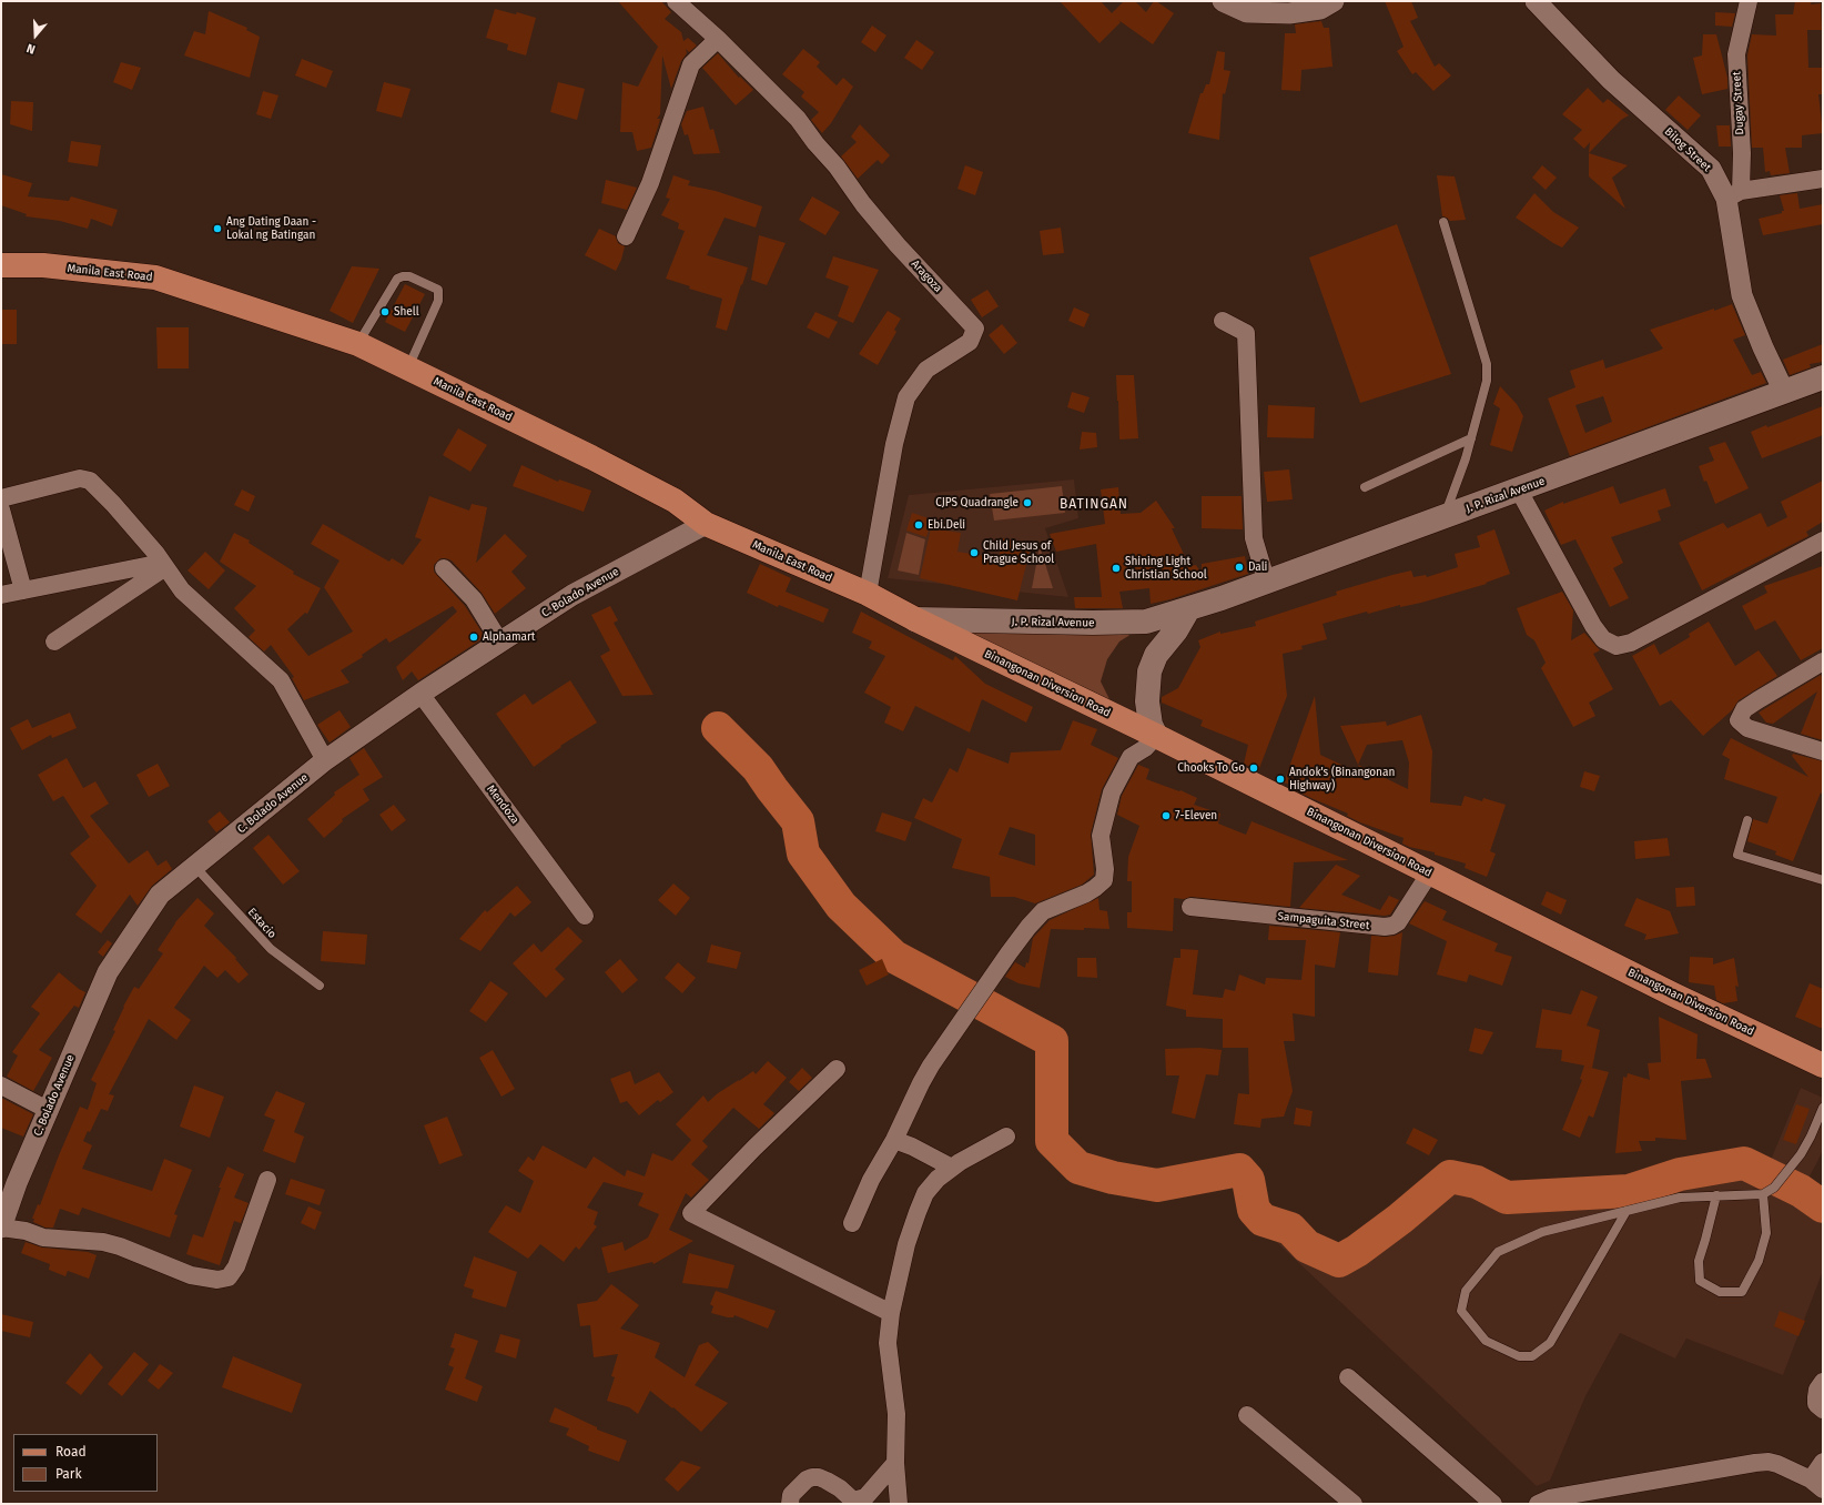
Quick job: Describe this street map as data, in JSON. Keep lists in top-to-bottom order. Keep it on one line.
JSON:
{"streets":{"main road":["Manila East Road","J. P. Rizal Avenue","Binangonan Diversion Road"],"street":["Dugay Street","Bilog Street","Aragoza","C. Bolado Avenue","Mendoza","Sampaguita Street"],"lane":["Estacio"]},"crossings":[["Dugay Street","Bilog Street"],["Bilog Street","J. P. Rizal Avenue"],["Manila East Road","Aragoza"],["Manila East Road","J. P. Rizal Avenue"],["Manila East Road","C. Bolado Avenue"],["Manila East Road","Binangonan Diversion Road"],["J. P. Rizal Avenue","Binangonan Diversion Road"],["C. Bolado Avenue","Mendoza"],["C. Bolado Avenue","Estacio"],["Binangonan Diversion Road","Sampaguita Street"]],"districts":["BATINGAN"],"places":["Ang Dating Daan - Lokal ng Batingan","Shell","CJPS Quadrangle","Ebi.Deli","Child Jesus of Prague School","Dali","Shining Light Christian School","Alphamart","Chooks To Go","Andok's (Binangonan Highway)","7-Eleven"],"legend":["Road","Park"],"north":"bottom"}
